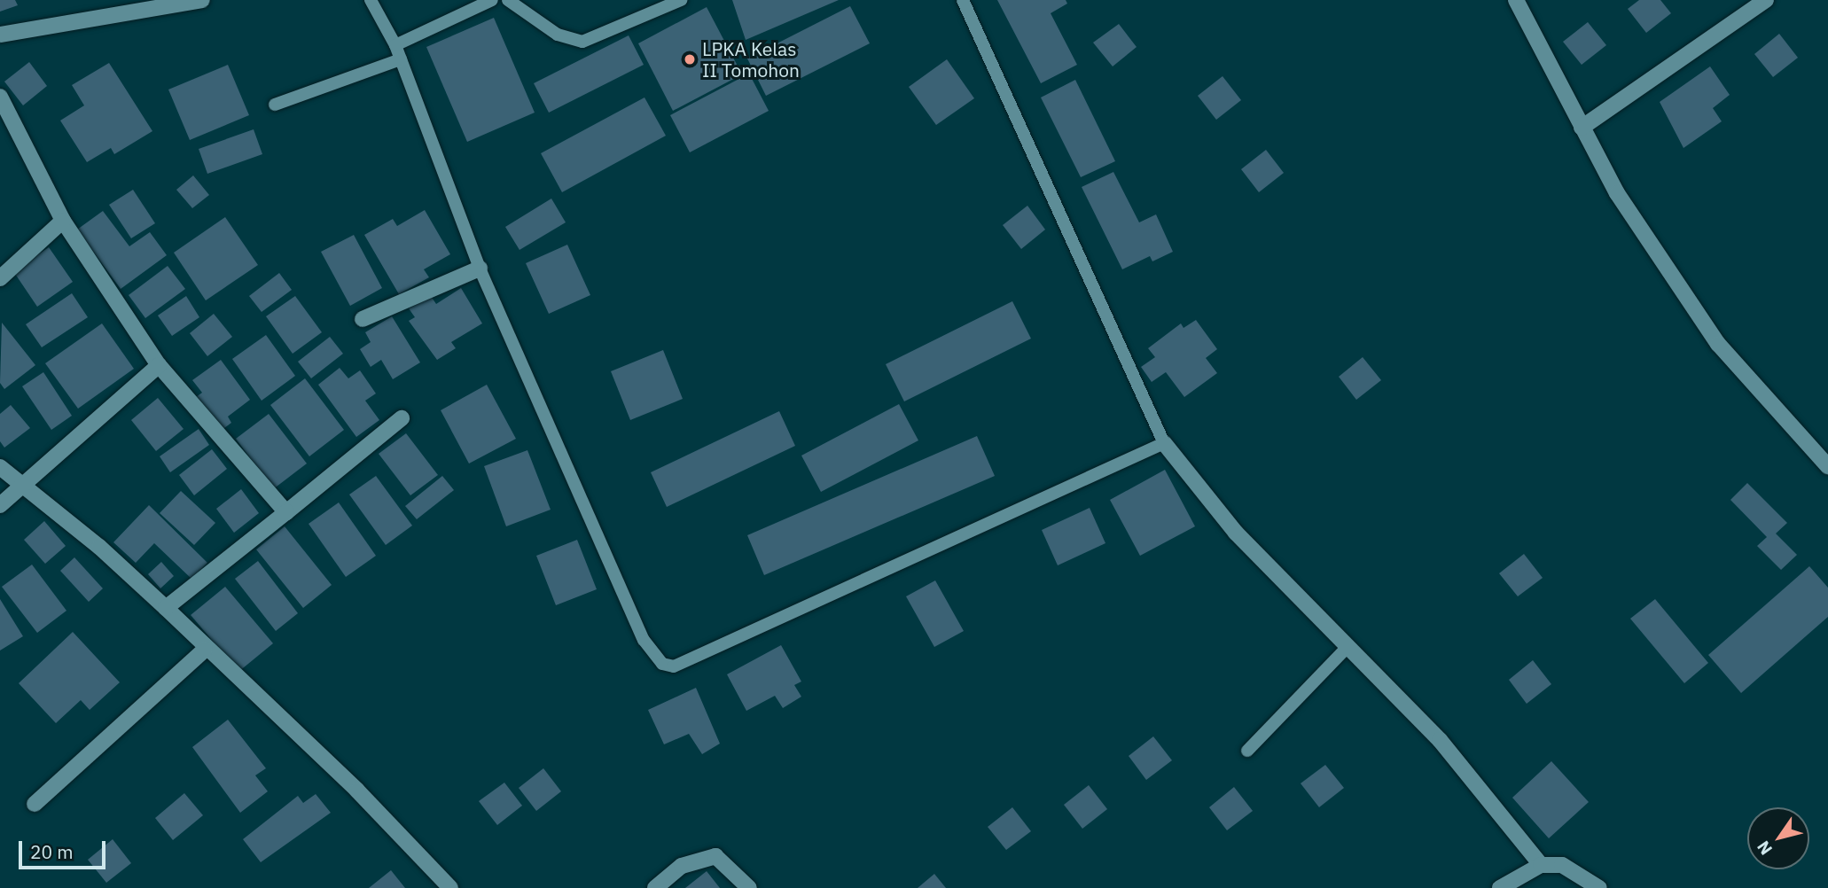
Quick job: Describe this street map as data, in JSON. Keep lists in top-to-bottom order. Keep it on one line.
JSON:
{"places":["LPKA Kelas II Tomohon"],"scale_bar":"20 m","north":"bottom left"}
